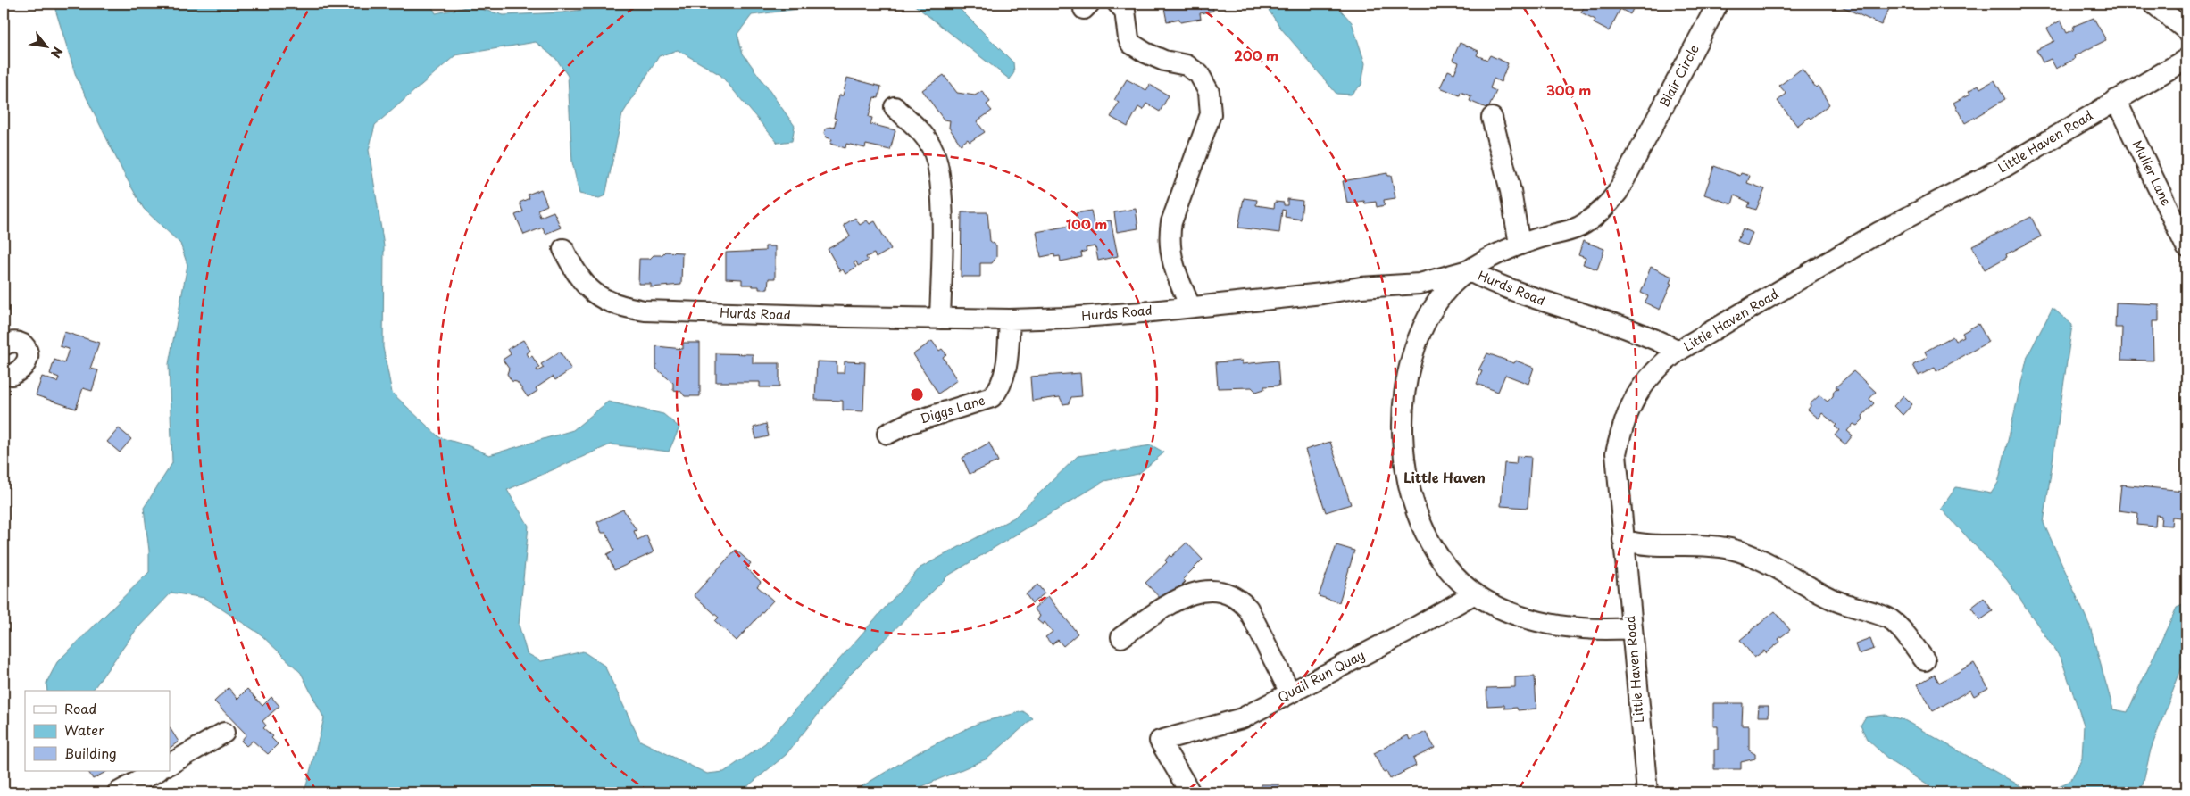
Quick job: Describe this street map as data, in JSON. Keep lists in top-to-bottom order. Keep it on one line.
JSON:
{"streets":{"street":["Blair Circle","Little Haven Road","Muller Lane","Hurds Road","Diggs Lane","Quail Run Quay"]},"crossings":[["Blair Circle","Hurds Road"],["Little Haven Road","Muller Lane"],["Little Haven Road","Hurds Road"],["Hurds Road","Diggs Lane"]],"districts":["Little Haven"],"legend":["Road","Water","Building"],"north":"bottom right","rings":["200 m","300 m","100 m"]}
